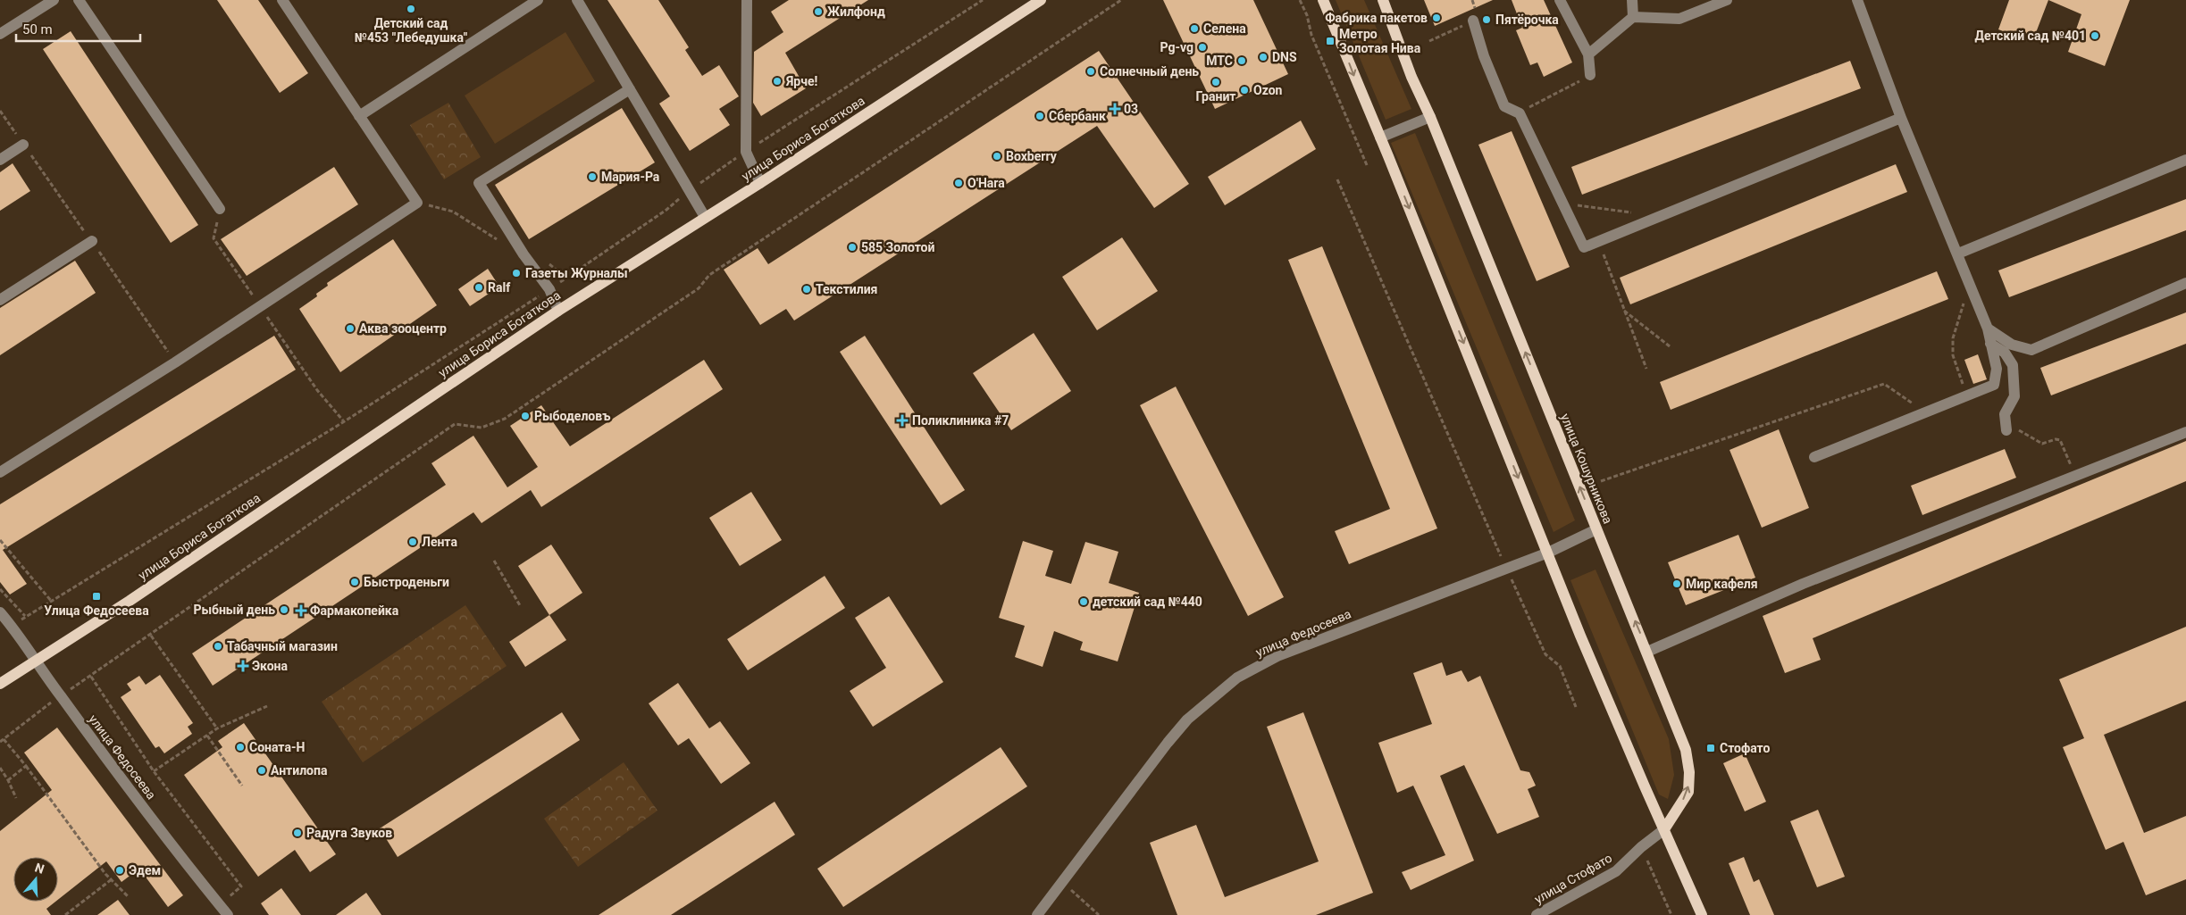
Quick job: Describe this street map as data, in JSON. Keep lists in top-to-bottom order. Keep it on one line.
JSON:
{"streets":{"main road":["улица Бориса Богаткова","улица Кошурникова"],"street":["улица Федосеева","улица Стофато"]},"crossings":[["улица Бориса Богаткова","улица Федосеева"],["улица Кошурникова","улица Федосеева"],["улица Кошурникова","улица Стофато"]],"places":{"other":["Детский сад №453 \"Лебедушка\"","Жилфонд","Фабрика пакетов","Пятёрочка","Селена","Детский сад №401","Pg-vg","DNS","МТС","Солнечный день","Ярче!","Гранит","Ozon","Сбербанк","Boxberry","Мария-Ра","O'Hara","585 Золотой","Газеты Журналы","Ralf","Текстилия","Аква зооцентр","Рыбоделовъ","Лента","Быстроденьги","Мир кафеля","детский сад №440","Рыбный день","Табачный магазин","Соната-Н","Антилопа","Радуга Звуков","Эдем"],"transit":["Метро Золотая Нива","Улица Федосеева","Стофато"],"health":["03","Поликлиника #7","Фармакопейка","Экона"]},"scale_bar":"50 m","north":"top"}
